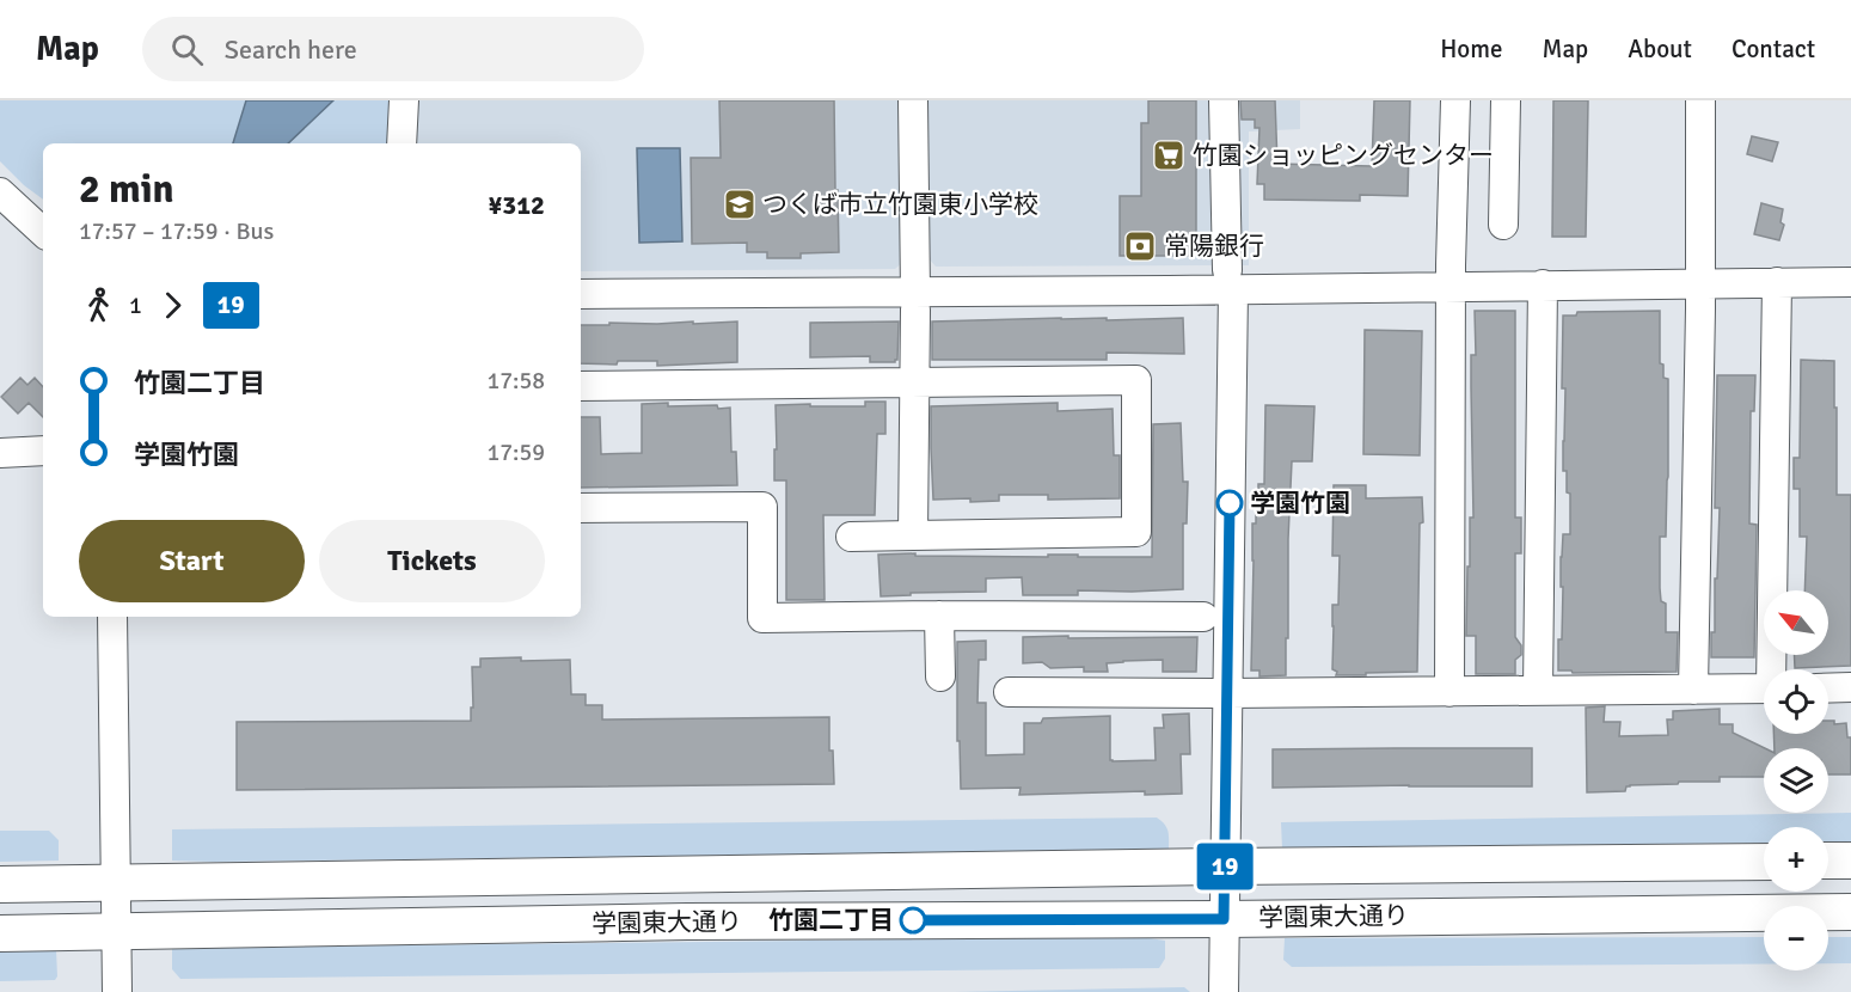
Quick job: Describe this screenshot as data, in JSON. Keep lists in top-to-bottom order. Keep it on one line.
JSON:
{"streets":{"main road":["学園東大通り"]},"places":{"supermarket":["竹園ショッピングセンター"],"school or university":["つくば市立竹園東小学校"],"bank":["常陽銀行"],"other":["学園竹園","竹園二丁目"]},"lines":["bus line 19"],"north":"top left","page":{"header":"Map","search":"Search here","nav":["Home","Map","About","Contact"],"on_map":"19","heading":["2 min","17:57 – 17:59 · Bus","¥312"],"legs":["1","19"],"list":[{"name":"竹園二丁目","value":"17:58"},{"name":"学園竹園","value":"17:59"}],"buttons":["Start","Tickets"],"map_buttons":["+","−"]}}
